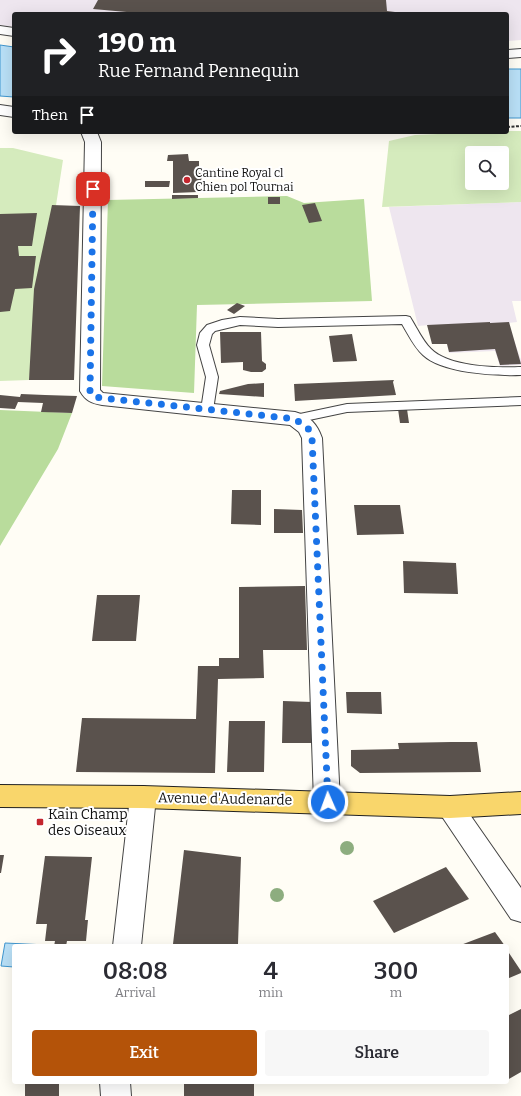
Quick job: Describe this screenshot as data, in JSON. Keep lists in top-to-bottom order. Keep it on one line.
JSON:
{"streets":{"main road":["Avenue d'Audenarde"]},"places":{"other":["Cantine Royal cl Chien pol Tournai"],"transit":["Kain Champ des Oiseaux"]},"page":{"turn":["190 m","Rue Fernand Pennequin"],"then":"Then","eta":["08:08","Arrival","4","min","300","m"],"buttons":["Exit","Share"]}}
